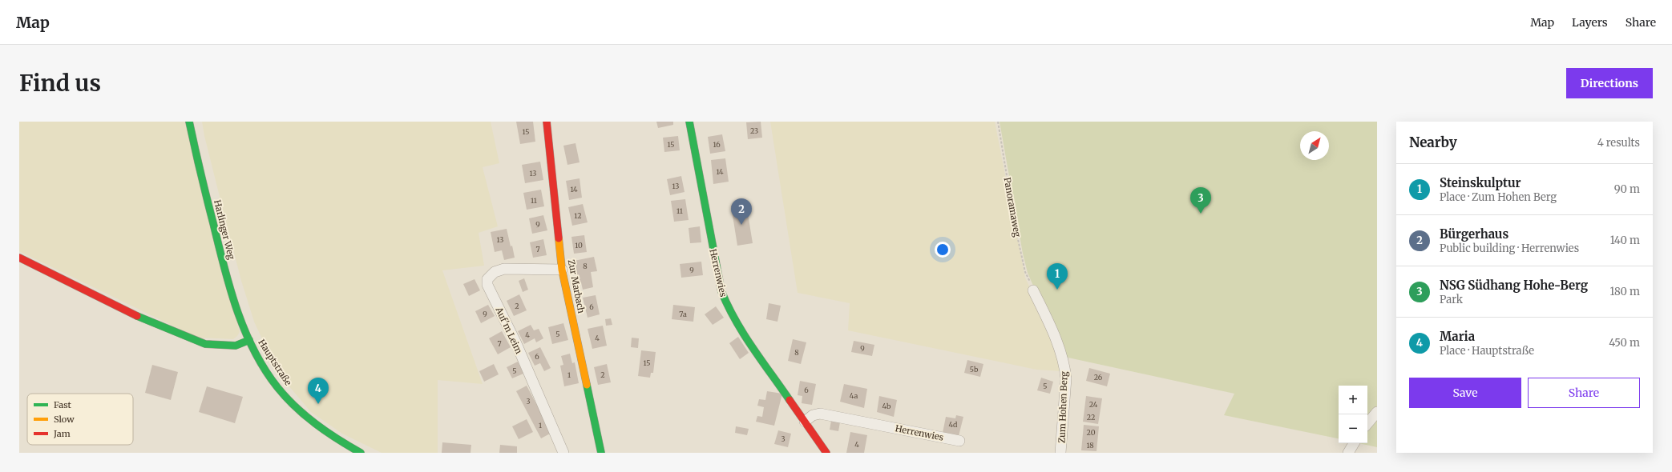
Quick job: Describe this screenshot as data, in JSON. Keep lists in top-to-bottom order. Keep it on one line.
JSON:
{"streets":{"street":["Harlinger Weg","Herrenwies","Zur Marbach","Auf'm Leim","Hauptstraße","Zum Hohen Berg"],"path":["Panoramaweg"]},"crossings":[["Panoramaweg","Zum Hohen Berg"],["Harlinger Weg","Hauptstraße"],["Zur Marbach","Auf'm Leim"]],"house_numbers":["23","15","15","16","14","13","13","14","11","11","12","9","13","10","7","8","9","2","6","9","7a","5","4","4","7","9","8","6","15","5b","5","1","2","26","5","6","4a","3","24","4b","22","4d","1","20","3","4","18"],"legend":["Fast","Slow","Jam"],"north":"top right","page":{"header":"Map","nav":["Map","Layers","Share"],"buttons":["Directions",["Save","Share"]],"title":"Find us","heading":["Nearby","4 results"],"list":[{"mark":"1","name":"Steinskulptur","note":"Place · Zum Hohen Berg","value":"90 m"},{"mark":"2","name":"Bürgerhaus","note":"Public building · Herrenwies","value":"140 m"},{"mark":"3","name":"NSG Südhang Hohe-Berg","note":"Park","value":"180 m"},{"mark":"4","name":"Maria","note":"Place · Hauptstraße","value":"450 m"}],"pins":["3","2","1","4"],"map_buttons":["+","−"]}}
